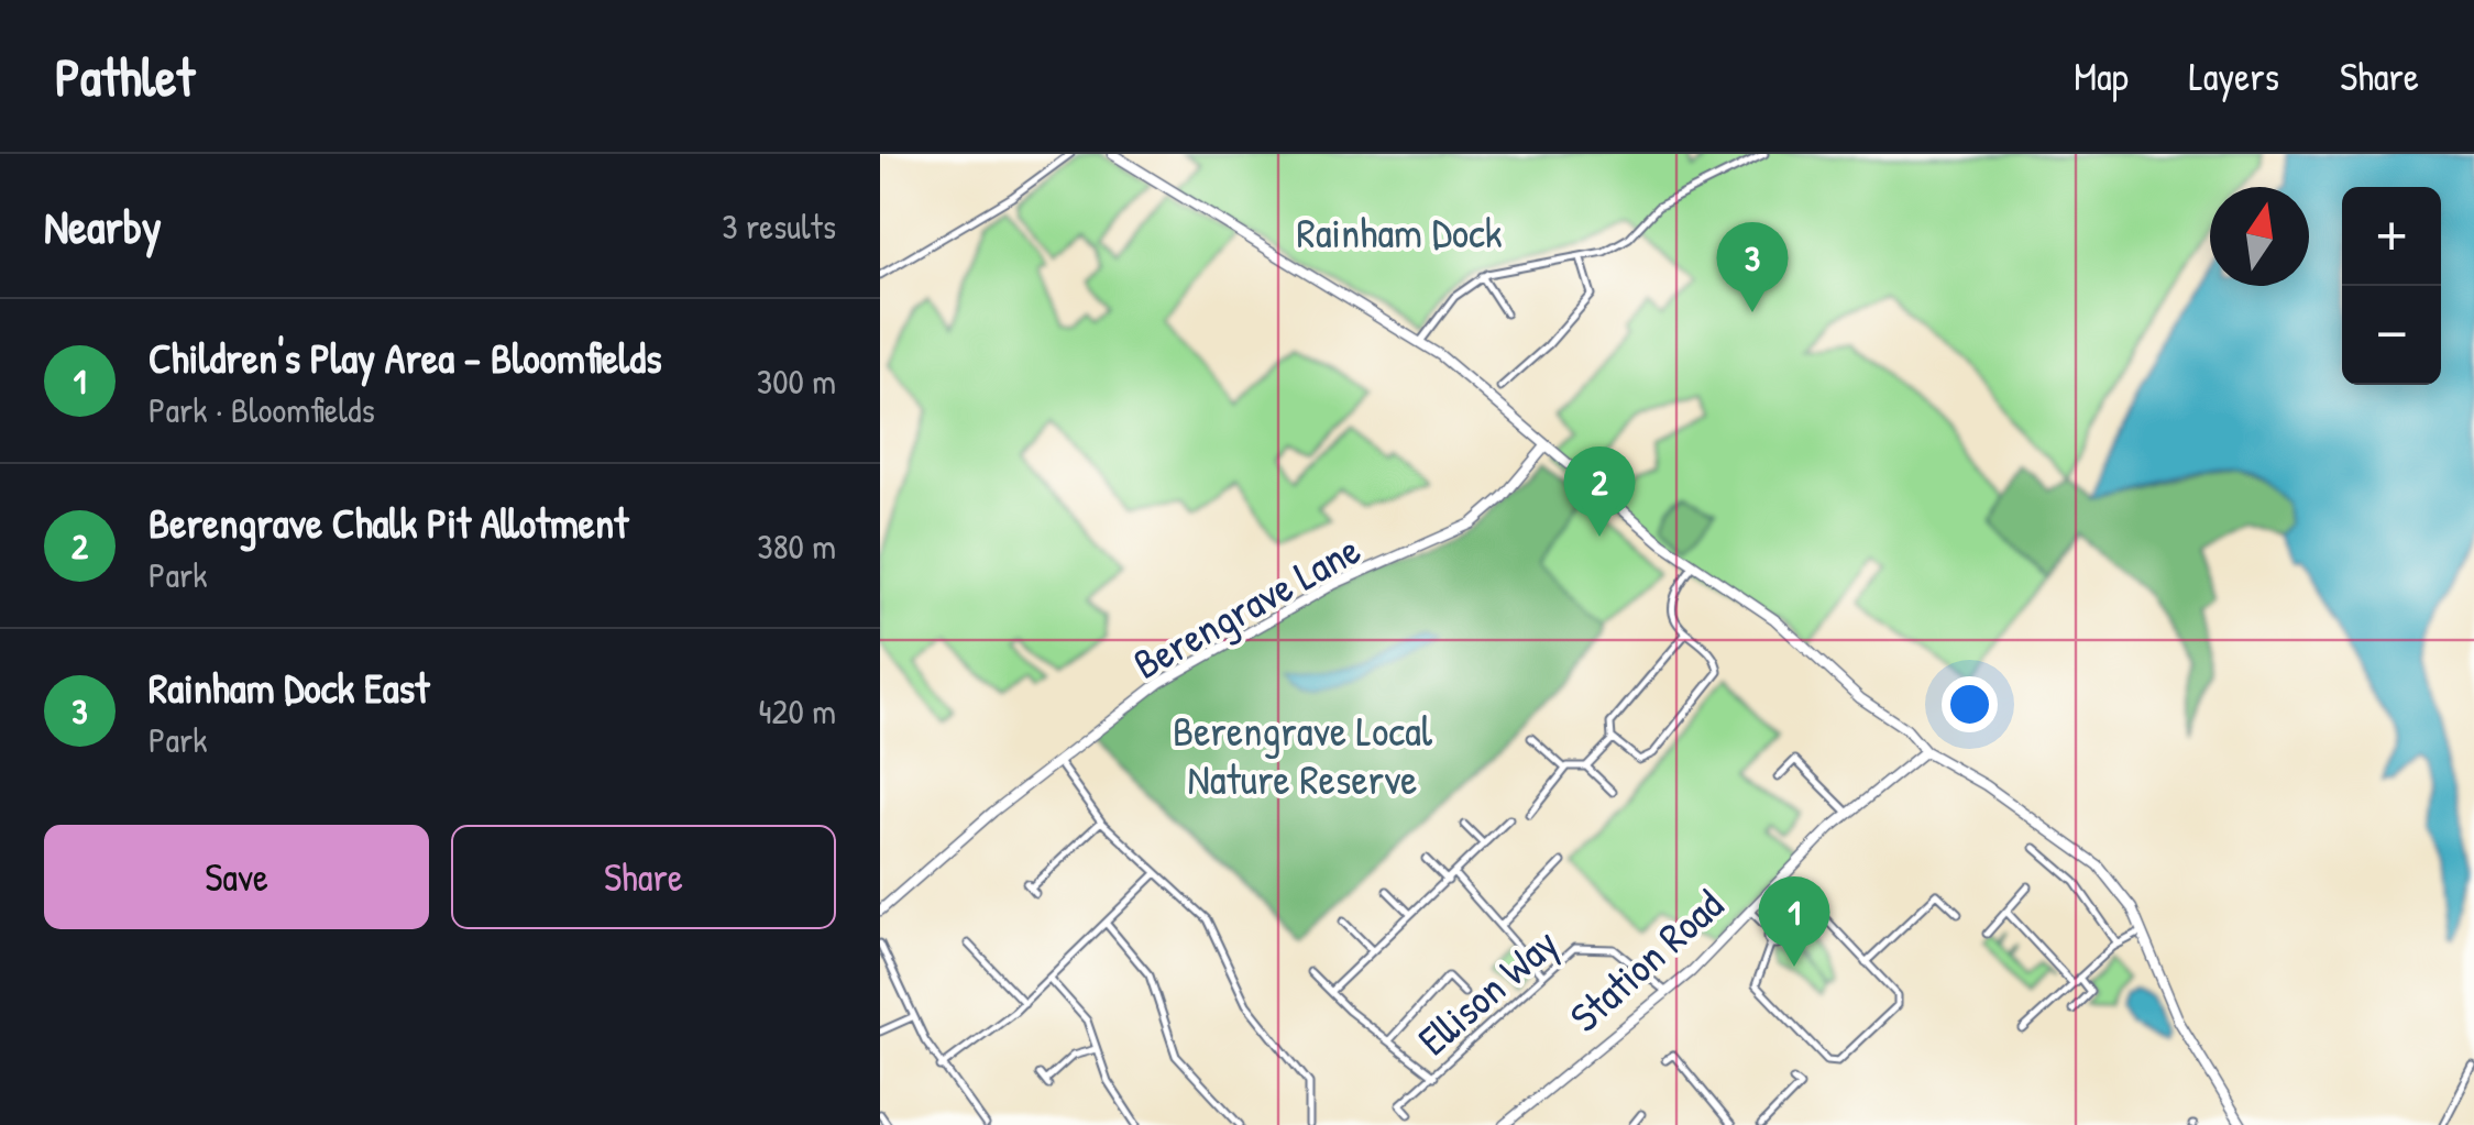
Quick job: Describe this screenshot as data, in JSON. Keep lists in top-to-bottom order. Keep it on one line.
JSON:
{"streets":{"main road":["Berengrave Lane","Station Road"],"street":["Ellison Way"]},"crossings":[["Station Road","Ellison Way"]],"parks":["Rainham Dock","Berengrave Local Nature Reserve"],"north":"top","page":{"header":"Pathlet","nav":["Map","Layers","Share"],"heading":["Nearby","3 results"],"map_buttons":["+","−"],"pins":["3","2","1"],"list":[{"mark":"1","name":"Children's Play Area - Bloomfields","note":"Park · Bloomfields","value":"300 m"},{"mark":"2","name":"Berengrave Chalk Pit Allotment","note":"Park","value":"380 m"},{"mark":"3","name":"Rainham Dock East","note":"Park","value":"420 m"}],"buttons":["Save","Share"]}}
